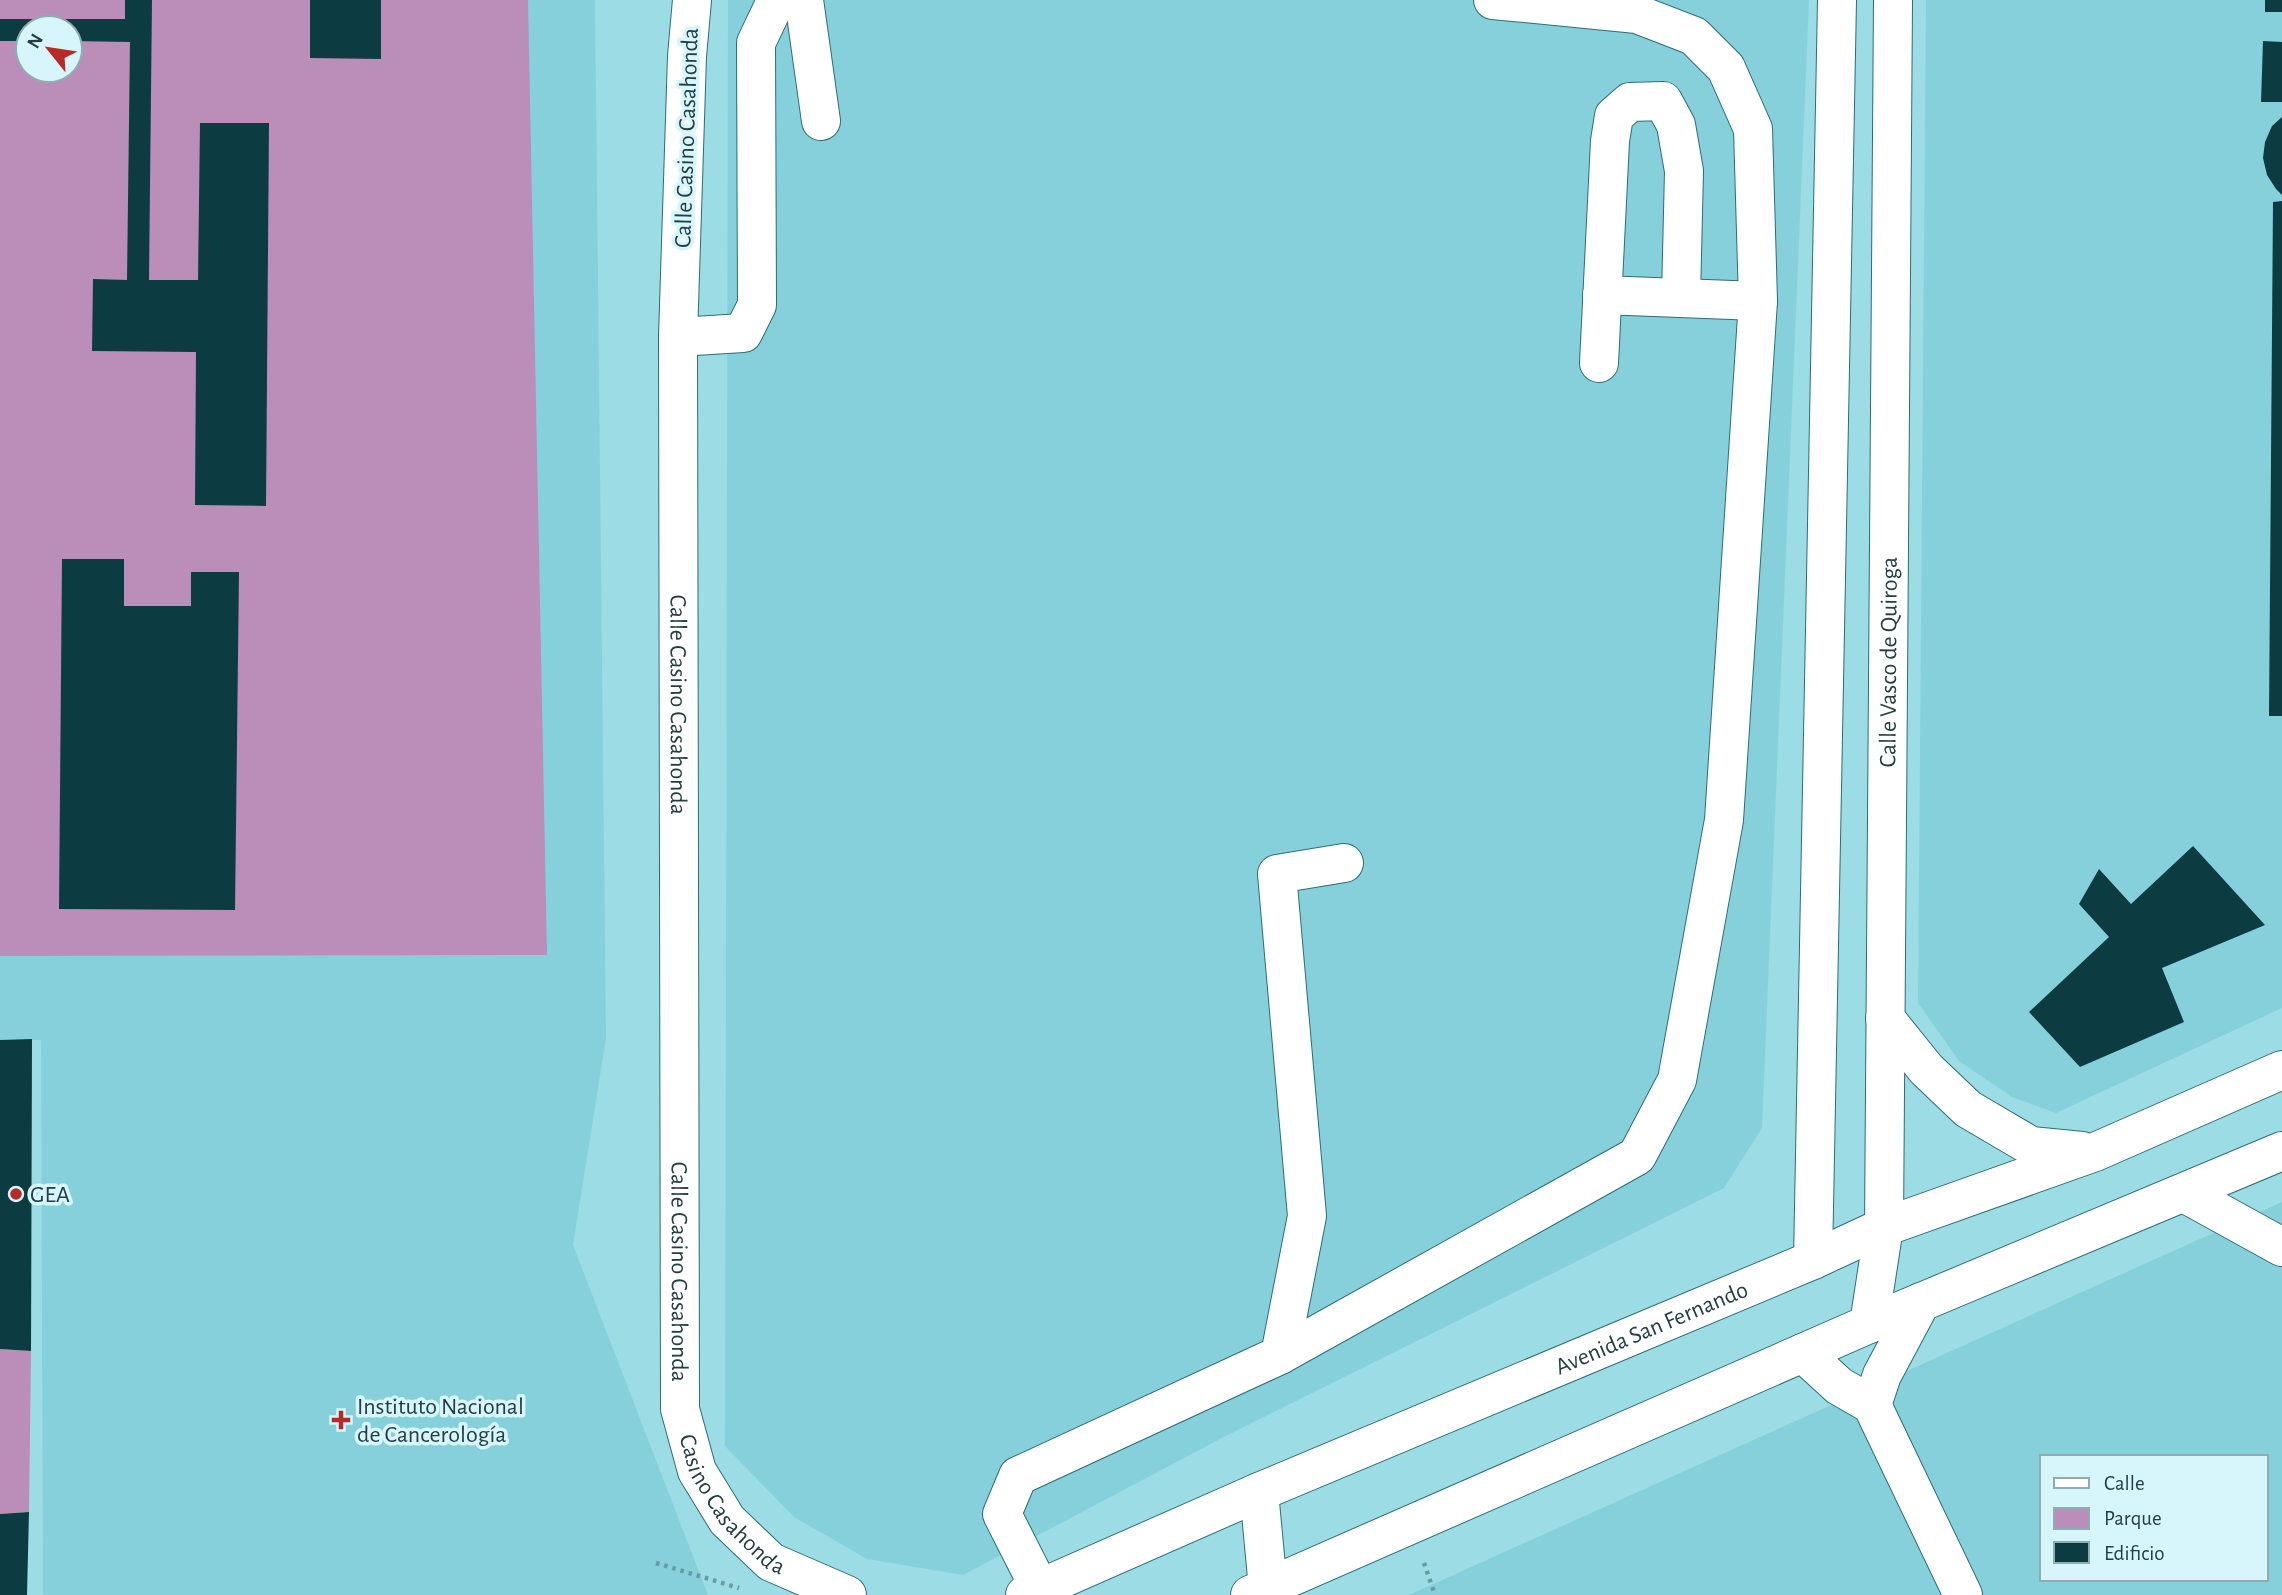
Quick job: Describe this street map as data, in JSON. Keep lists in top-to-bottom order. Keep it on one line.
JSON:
{"streets":{"street":["Calle Casino Casahonda","Calle Vasco de Quiroga","Avenida San Fernando","Casino Casahonda"]},"crossings":[["Calle Casino Casahonda","Casino Casahonda"],["Calle Vasco de Quiroga","Avenida San Fernando"]],"places":{"other":["GEA"],"health":["Instituto Nacional de Cancerología"]},"legend":["Calle","Parque","Edificio"],"north":"top left"}
